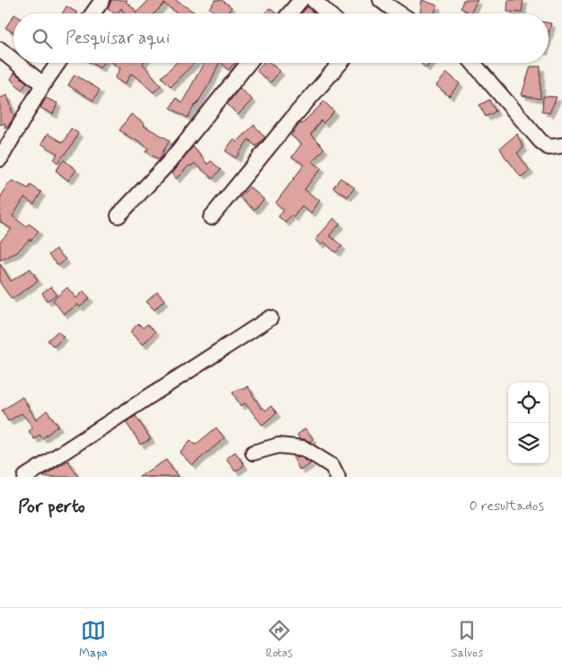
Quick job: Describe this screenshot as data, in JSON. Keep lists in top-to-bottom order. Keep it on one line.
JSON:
{"page":{"search":"Pesquisar aqui","heading":["Por perto","0 resultados"],"nav":["Mapa","Rotas","Salvos"]}}
